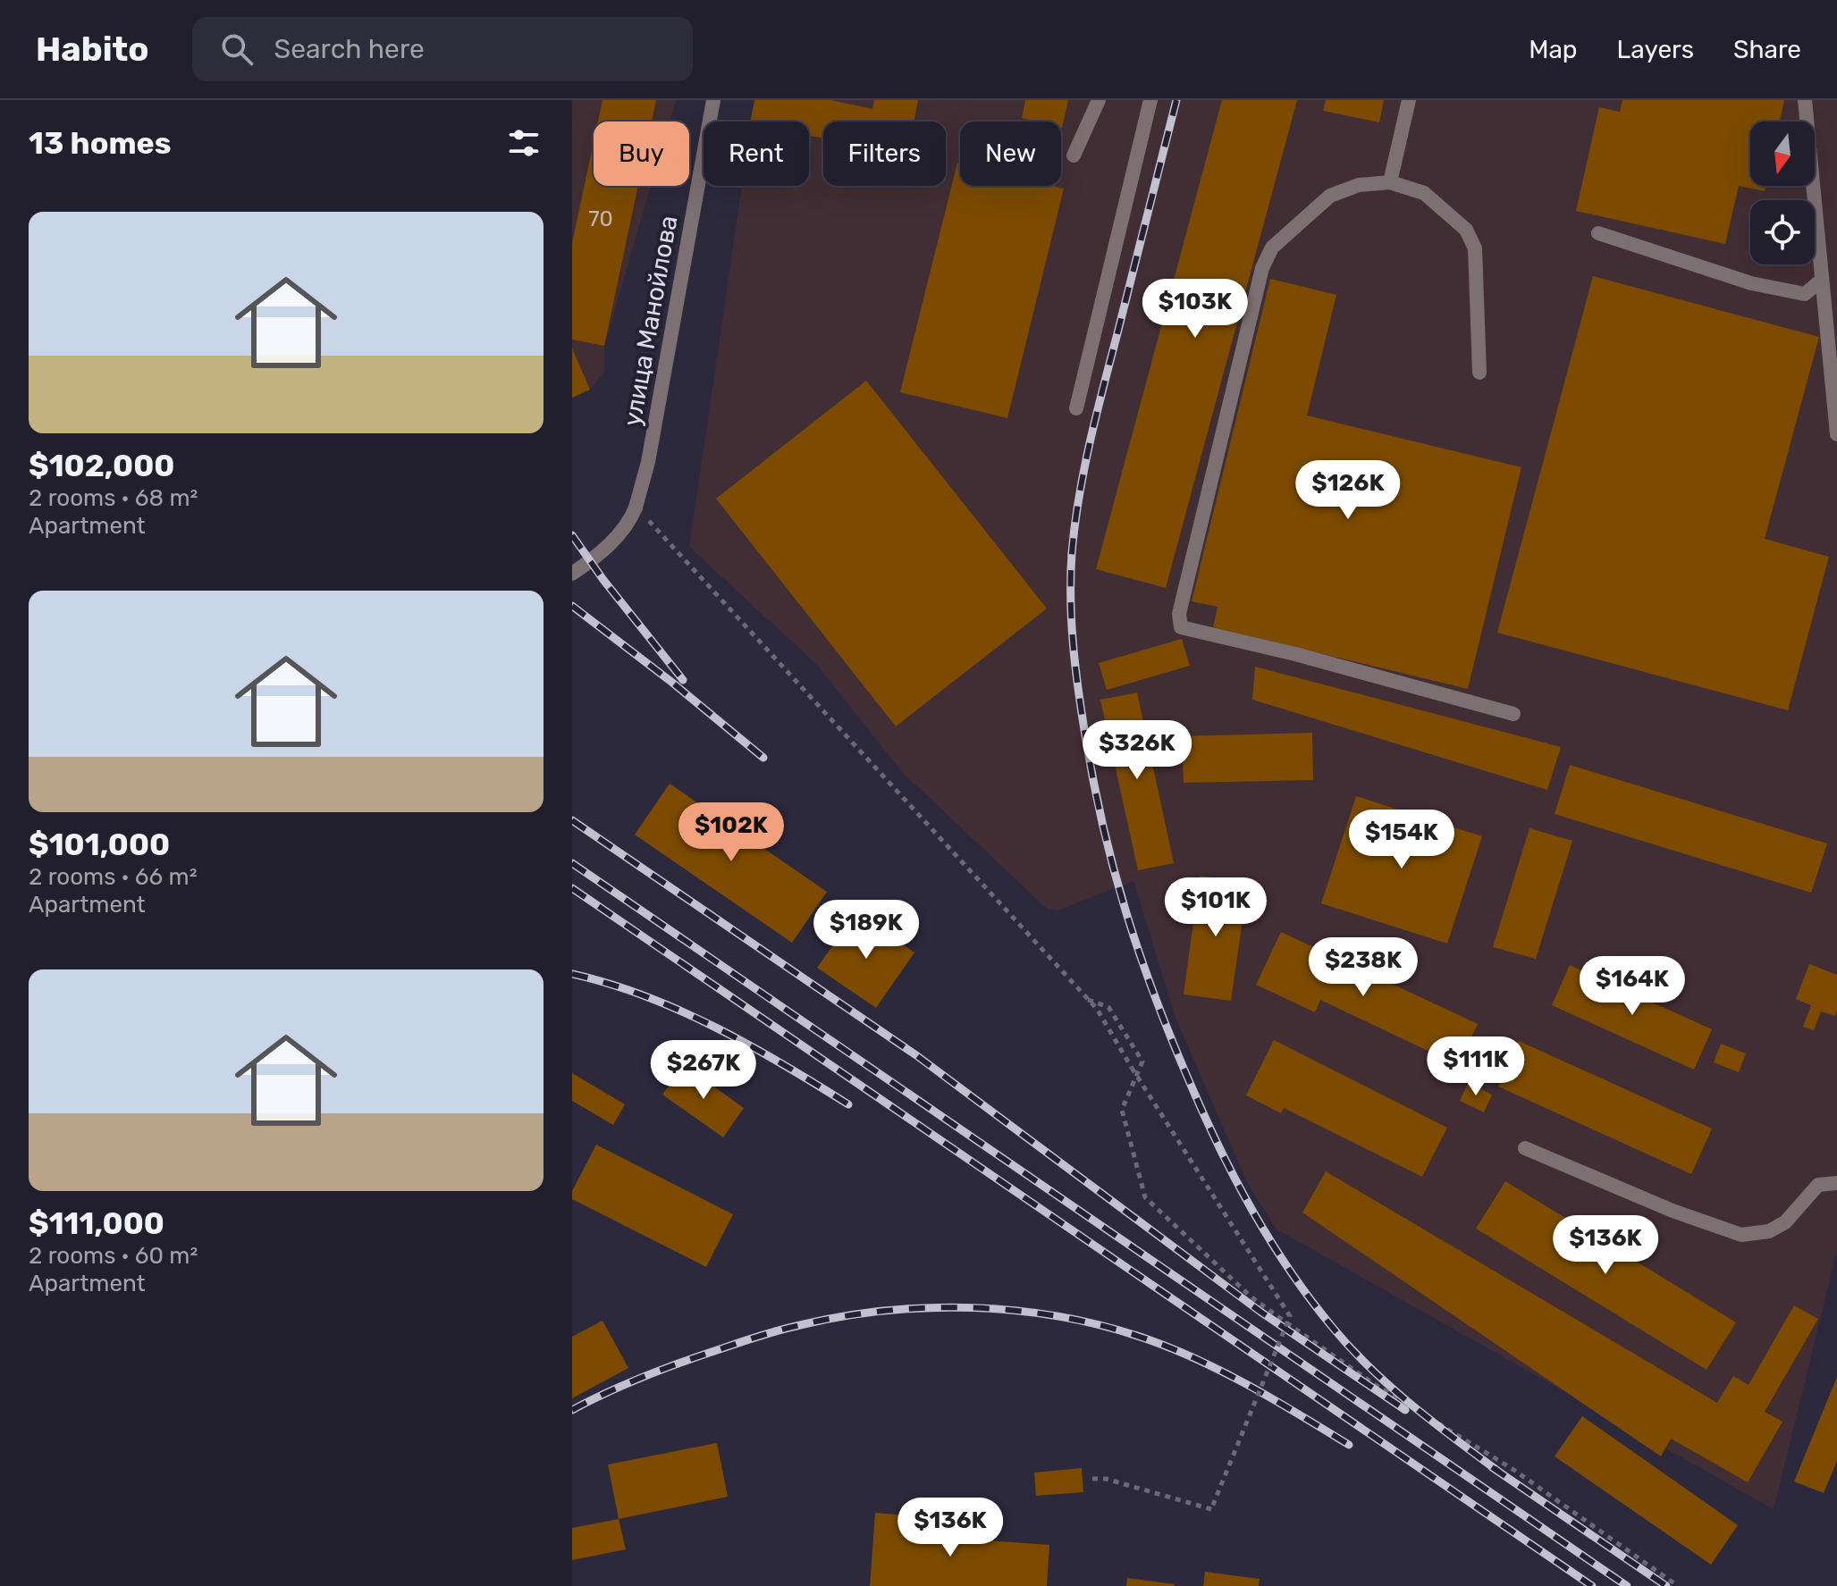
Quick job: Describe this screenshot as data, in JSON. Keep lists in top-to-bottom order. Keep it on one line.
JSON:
{"streets":{"street":["улица Манойлова"]},"house_numbers":["70"],"north":"bottom","page":{"header":"Habito","search":"Search here","nav":["Map","Layers","Share"],"heading":"13 homes","chip":["Buy","Rent","Filters","New"],"list":[{"name":"$102,000","note":"2 rooms · 68 m² · Apartment"},{"name":"$101,000","note":"2 rooms · 66 m² · Apartment"},{"name":"$111,000","note":"2 rooms · 60 m² · Apartment"}],"price":["$103K","$126K","$326K","$102K","$154K","$101K","$189K","$238K","$164K","$111K","$267K","$136K","$136K"]}}
